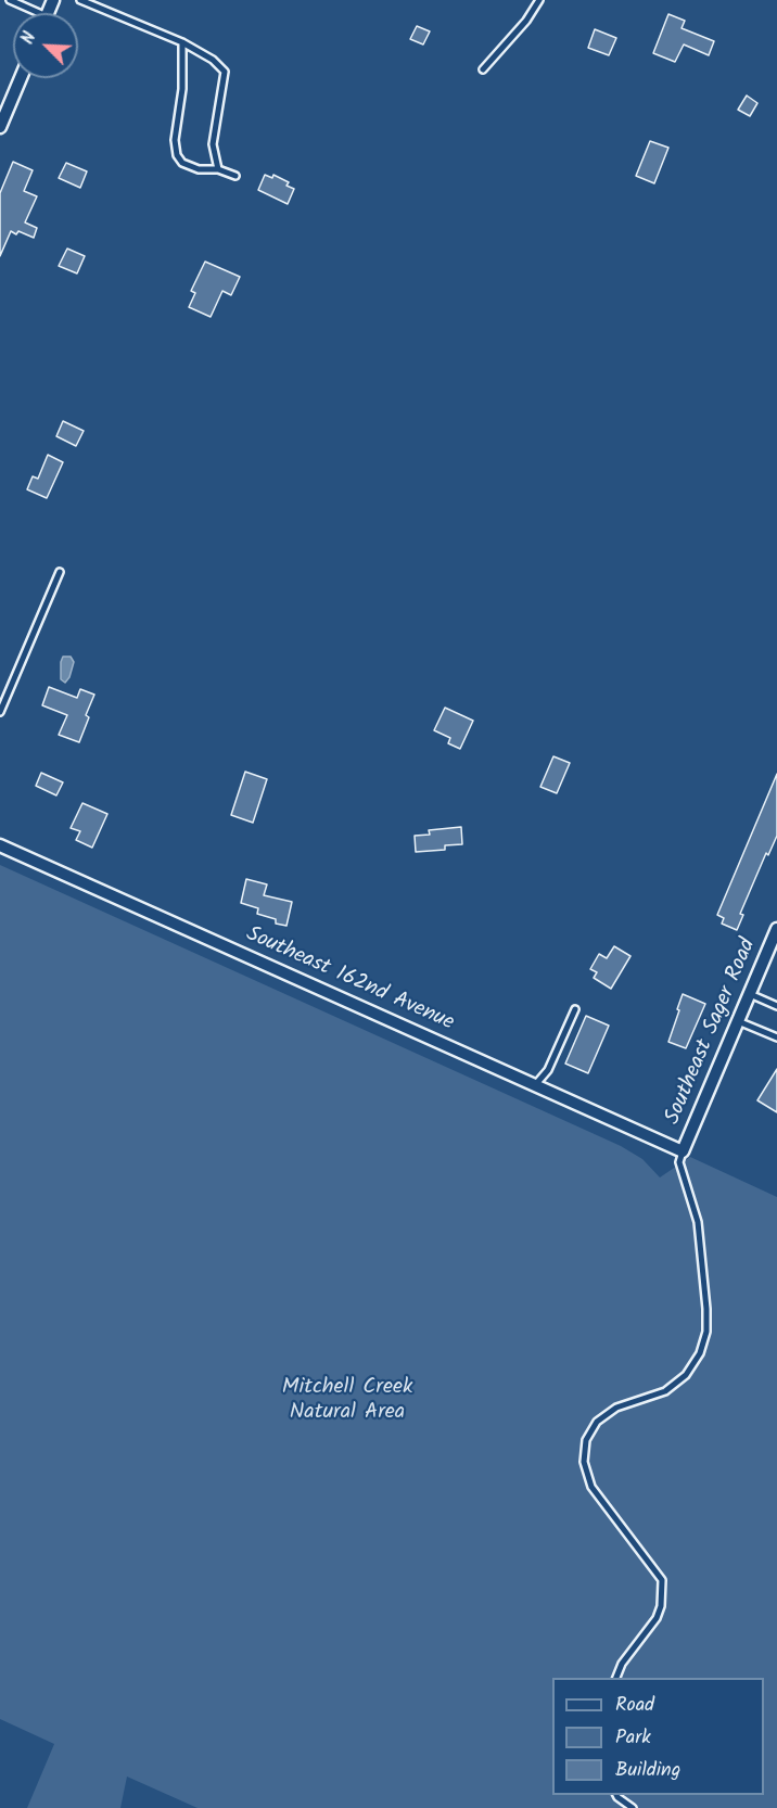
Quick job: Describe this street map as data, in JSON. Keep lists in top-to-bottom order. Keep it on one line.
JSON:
{"streets":{"street":["Southeast 162nd Avenue","Southeast Sager Road"]},"crossings":[["Southeast 162nd Avenue","Southeast Sager Road"]],"parks":["Mitchell Creek Natural Area"],"legend":["Road","Park","Building"],"north":"top left"}
